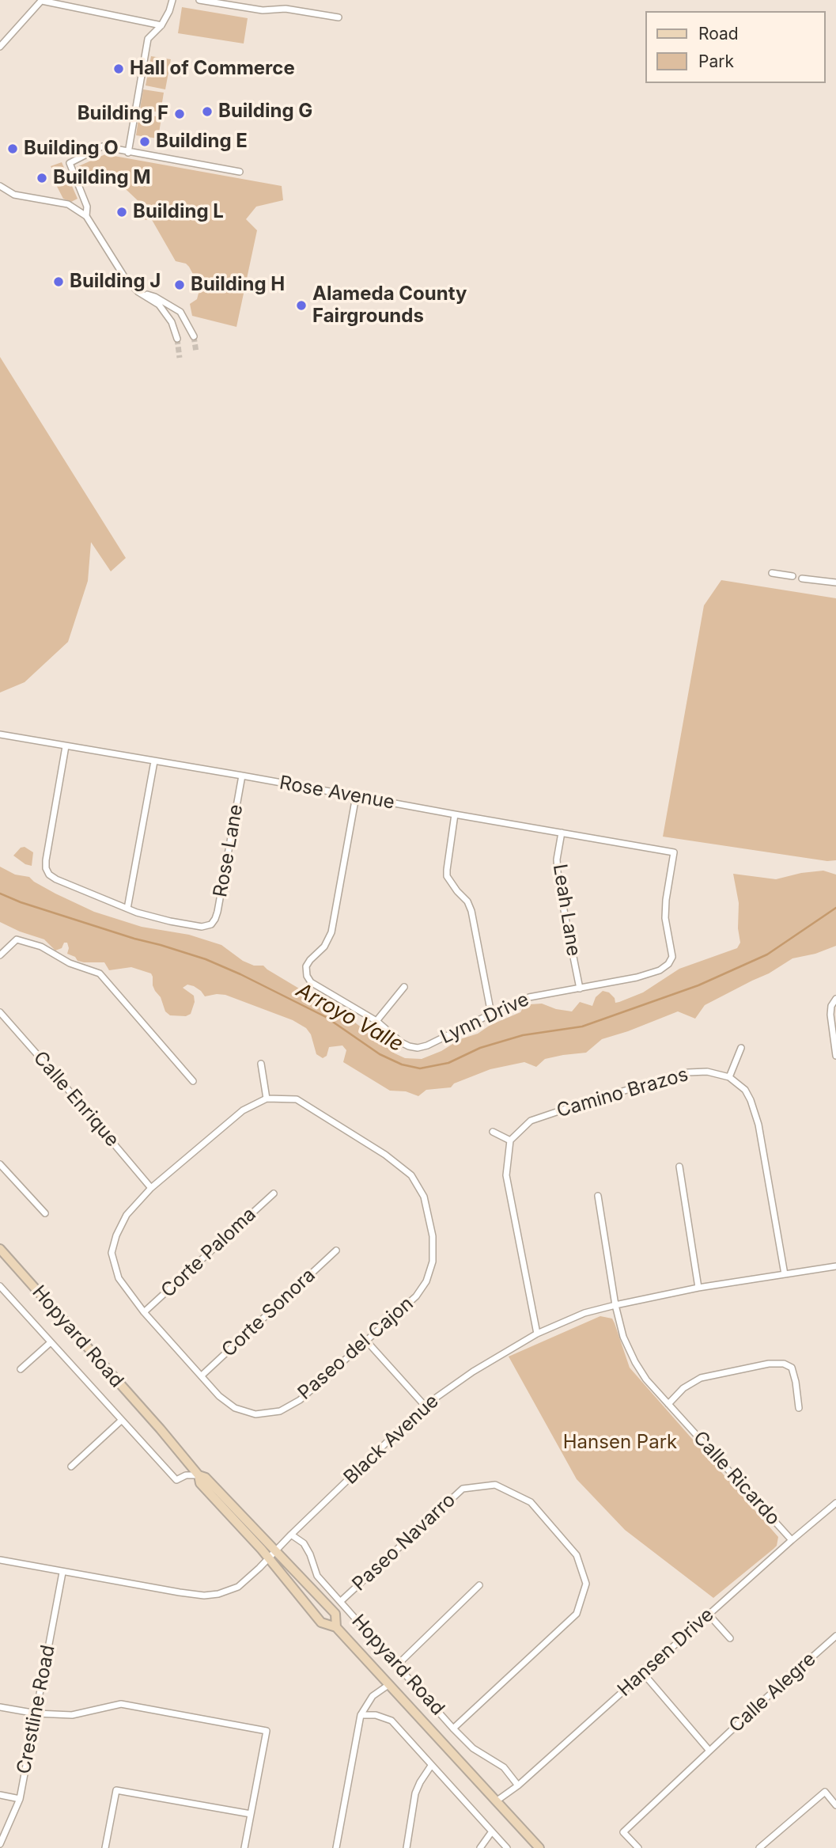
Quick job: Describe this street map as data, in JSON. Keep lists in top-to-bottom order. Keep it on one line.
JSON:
{"streets":{"main road":["Hopyard Road"],"street":["Rose Avenue","Rose Lane","Leah Lane","Lynn Drive","Camino Brazos","Calle Enrique","Corte Paloma","Corte Sonora","Paseo del Cajon","Black Avenue","Calle Ricardo","Paseo Navarro","Hansen Drive","Calle Alegre","Crestline Road"]},"crossings":[["Rose Avenue","Rose Lane"],["Rose Avenue","Leah Lane"],["Rose Avenue","Lynn Drive"],["Leah Lane","Lynn Drive"],["Calle Enrique","Paseo del Cajon"],["Corte Paloma","Paseo del Cajon"],["Corte Sonora","Paseo del Cajon"],["Hopyard Road","Black Avenue"],["Hopyard Road","Paseo Navarro"],["Hopyard Road","Hansen Drive"],["Black Avenue","Calle Ricardo"],["Black Avenue","Crestline Road"],["Calle Ricardo","Hansen Drive"]],"water":["Arroyo Valle"],"parks":["Hansen Park"],"places":["Hall of Commerce","Building G","Building F","Building E","Building O","Building M","Building L","Building J","Building H","Alameda County Fairgrounds"],"legend":["Road","Park"]}
